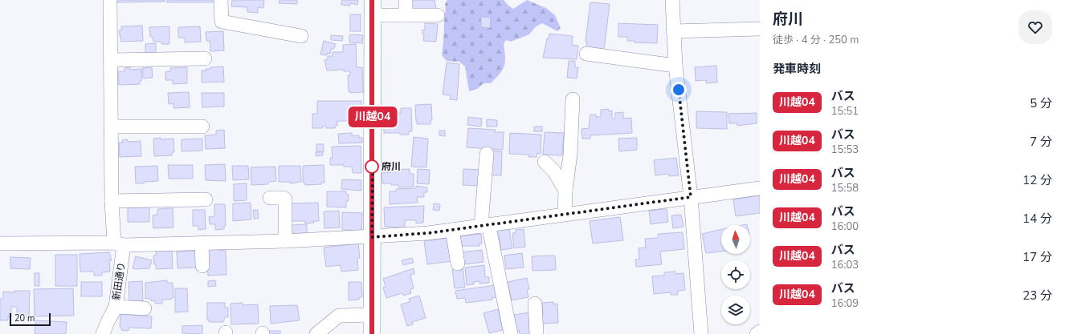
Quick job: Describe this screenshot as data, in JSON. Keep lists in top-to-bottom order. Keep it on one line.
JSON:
{"streets":{"street":["新田通り"]},"places":["府川"],"lines":["bus line 川越04"],"scale_bar":"20 m","north":"top","page":{"on_map":"川越04","heading":[["府川","徒歩 · 4 分 · 250 m"],"発車時刻"],"list":[{"mark":"川越04","name":"バス","note":"15:51","value":"5 分"},{"mark":"川越04","name":"バス","note":"15:53","value":"7 分"},{"mark":"川越04","name":"バス","note":"15:58","value":"12 分"},{"mark":"川越04","name":"バス","note":"16:00","value":"14 分"},{"mark":"川越04","name":"バス","note":"16:03","value":"17 分"},{"mark":"川越04","name":"バス","note":"16:09","value":"23 分"}],"scale":"20 m"}}
